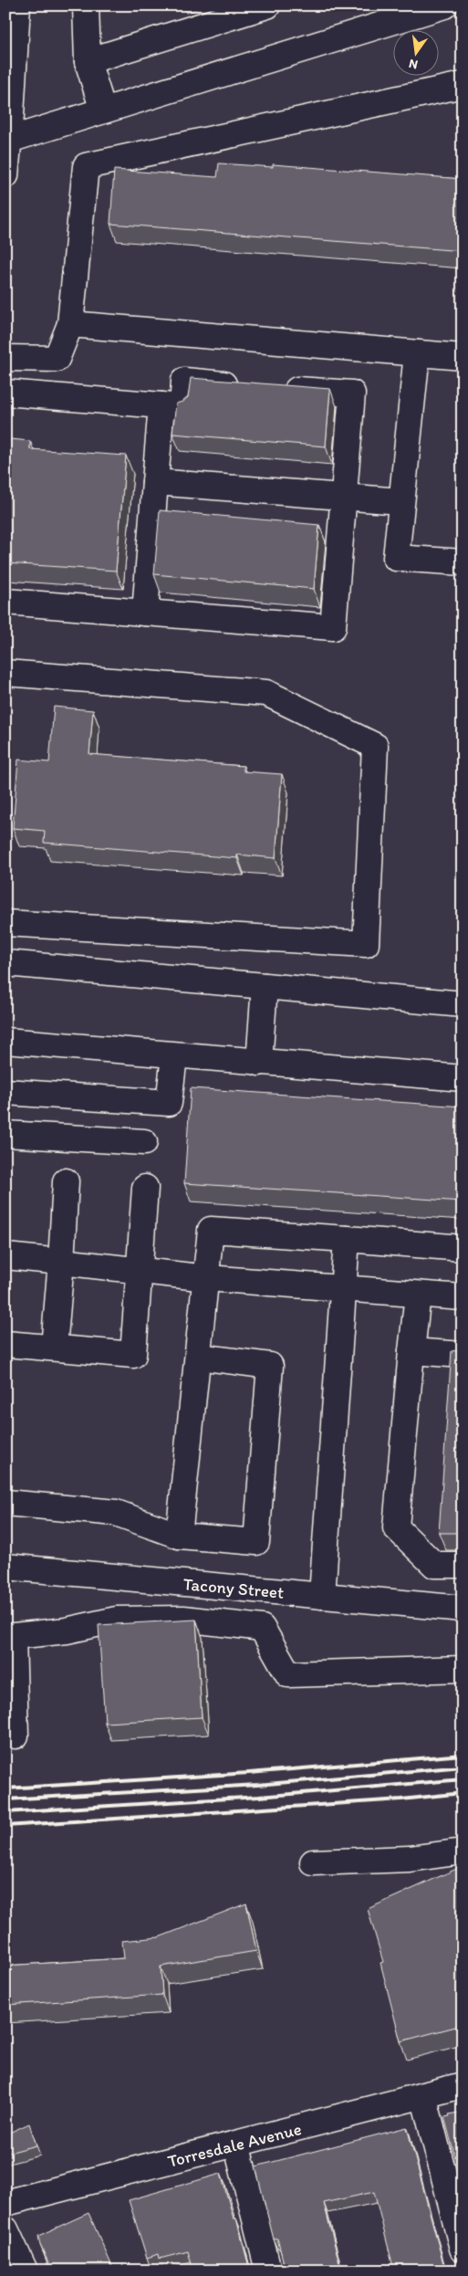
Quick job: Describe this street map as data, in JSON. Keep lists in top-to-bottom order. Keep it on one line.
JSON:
{"streets":{"main road":["Tacony Street","Torresdale Avenue"]},"north":"bottom"}
